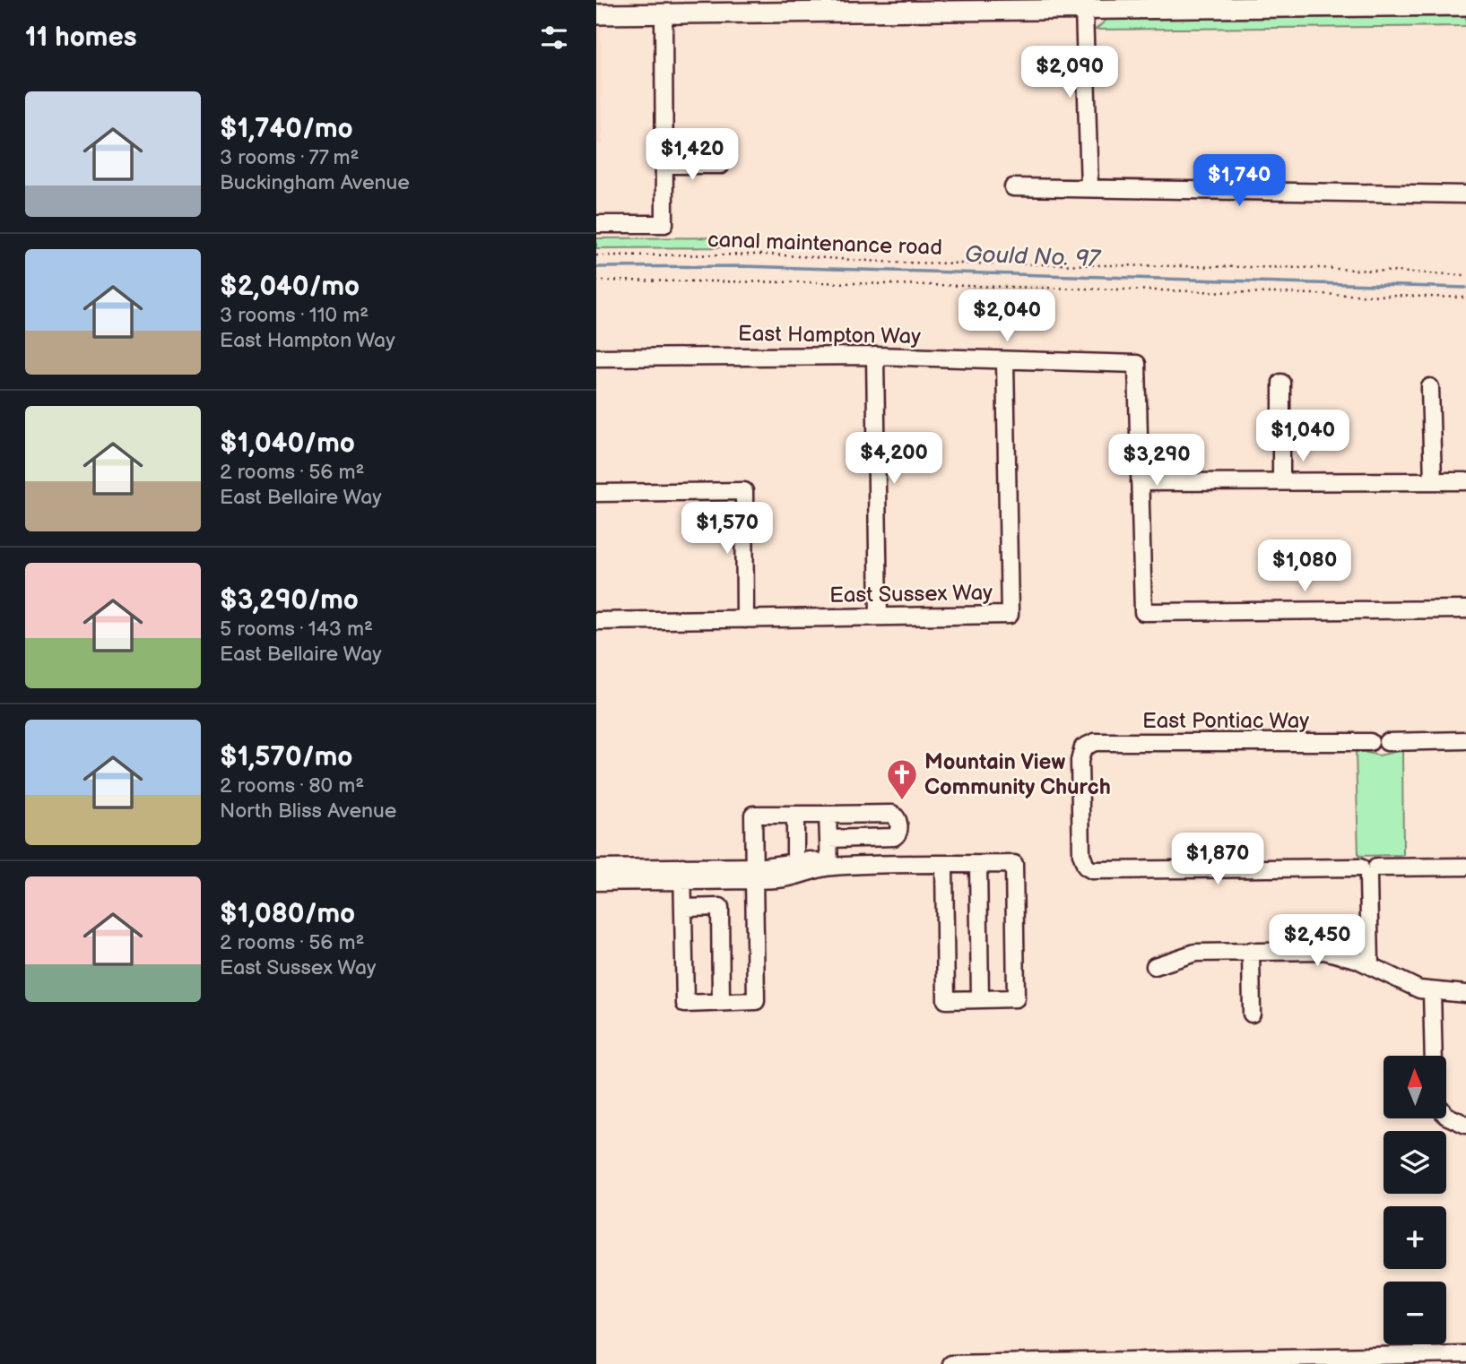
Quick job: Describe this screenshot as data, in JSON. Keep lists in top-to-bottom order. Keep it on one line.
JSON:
{"streets":{"street":["East Hampton Way","East Sussex Way","East Pontiac Way"],"path":["canal maintenance road"]},"crossings":[["East Hampton Way","East Sussex Way"]],"water":["Gould No. 97"],"places":{"church":["Mountain View Community Church"]},"north":"top","page":{"heading":"11 homes","price":["$2,090","$1,420","$1,740","$2,040","$1,040","$4,200","$3,290","$1,570","$1,080","$1,870","$2,450"],"list":[{"name":"$1,740/mo","note":"3 rooms · 77 m² · Buckingham Avenue"},{"name":"$2,040/mo","note":"3 rooms · 110 m² · East Hampton Way"},{"name":"$1,040/mo","note":"2 rooms · 56 m² · East Bellaire Way"},{"name":"$3,290/mo","note":"5 rooms · 143 m² · East Bellaire Way"},{"name":"$1,570/mo","note":"2 rooms · 80 m² · North Bliss Avenue"},{"name":"$1,080/mo","note":"2 rooms · 56 m² · East Sussex Way"}],"map_buttons":["+","−"]}}
